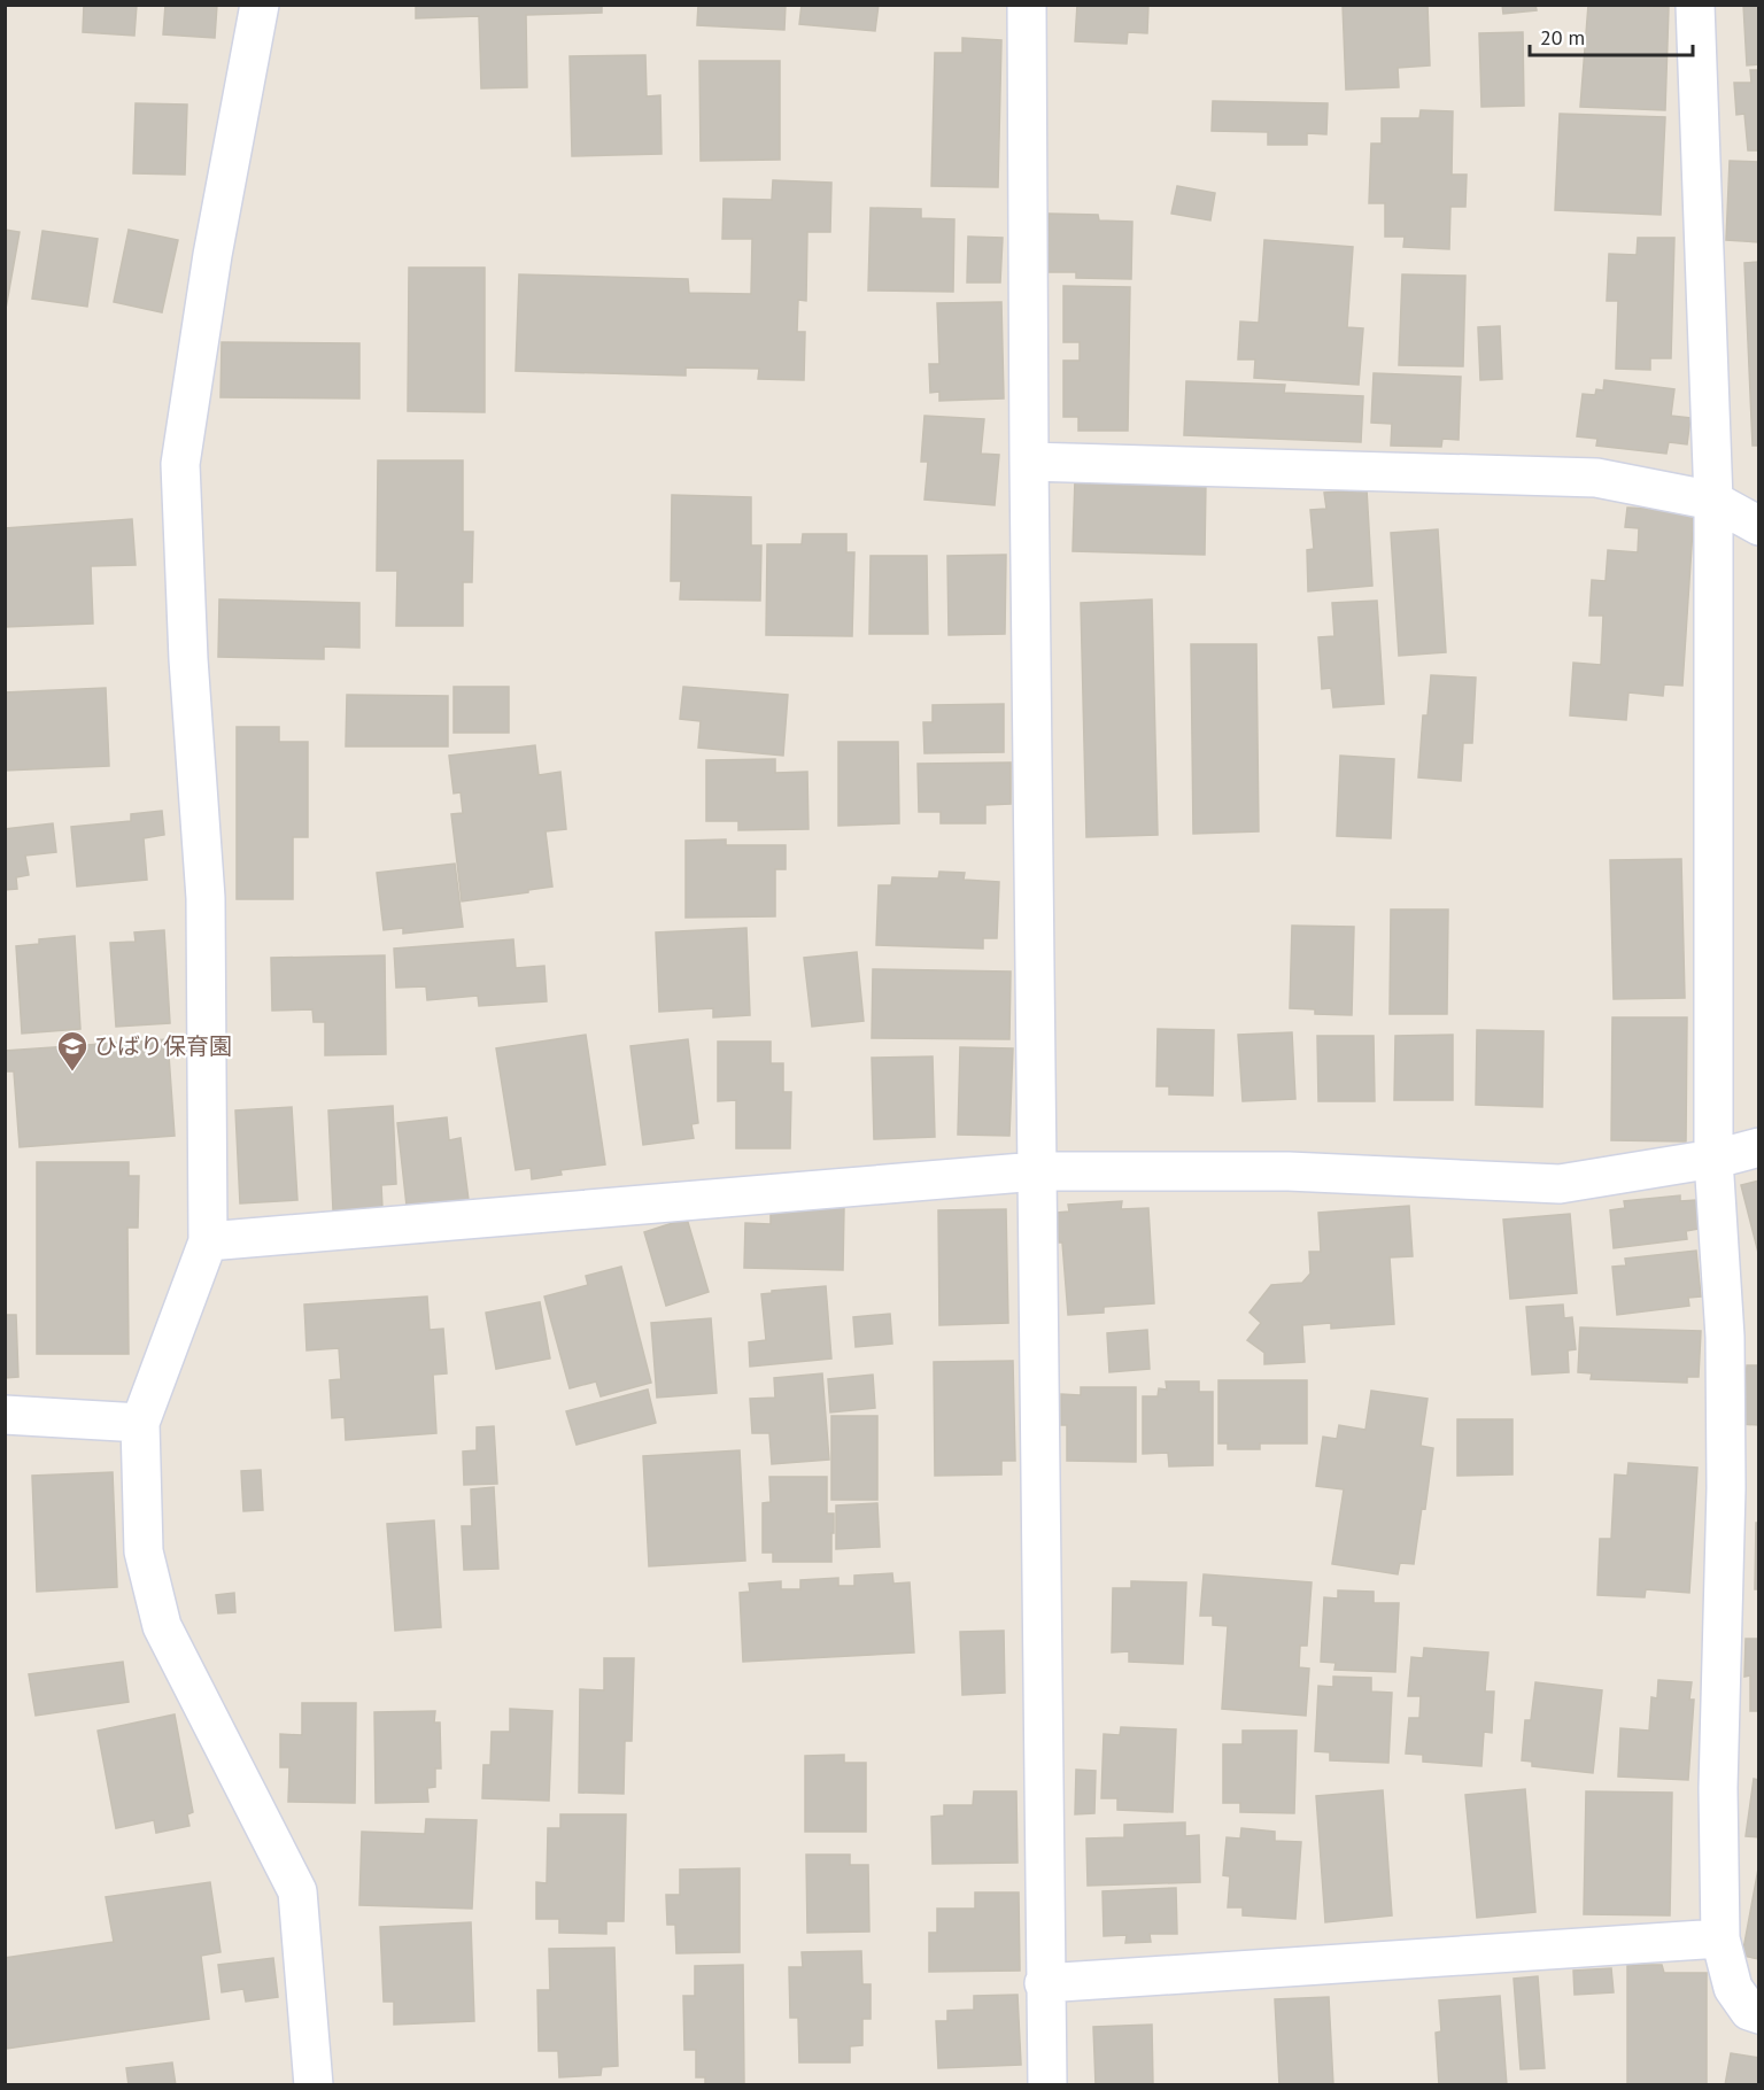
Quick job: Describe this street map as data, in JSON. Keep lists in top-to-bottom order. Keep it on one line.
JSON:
{"places":{"school or university":["ひばり保育園"]},"scale_bar":"20 m"}
